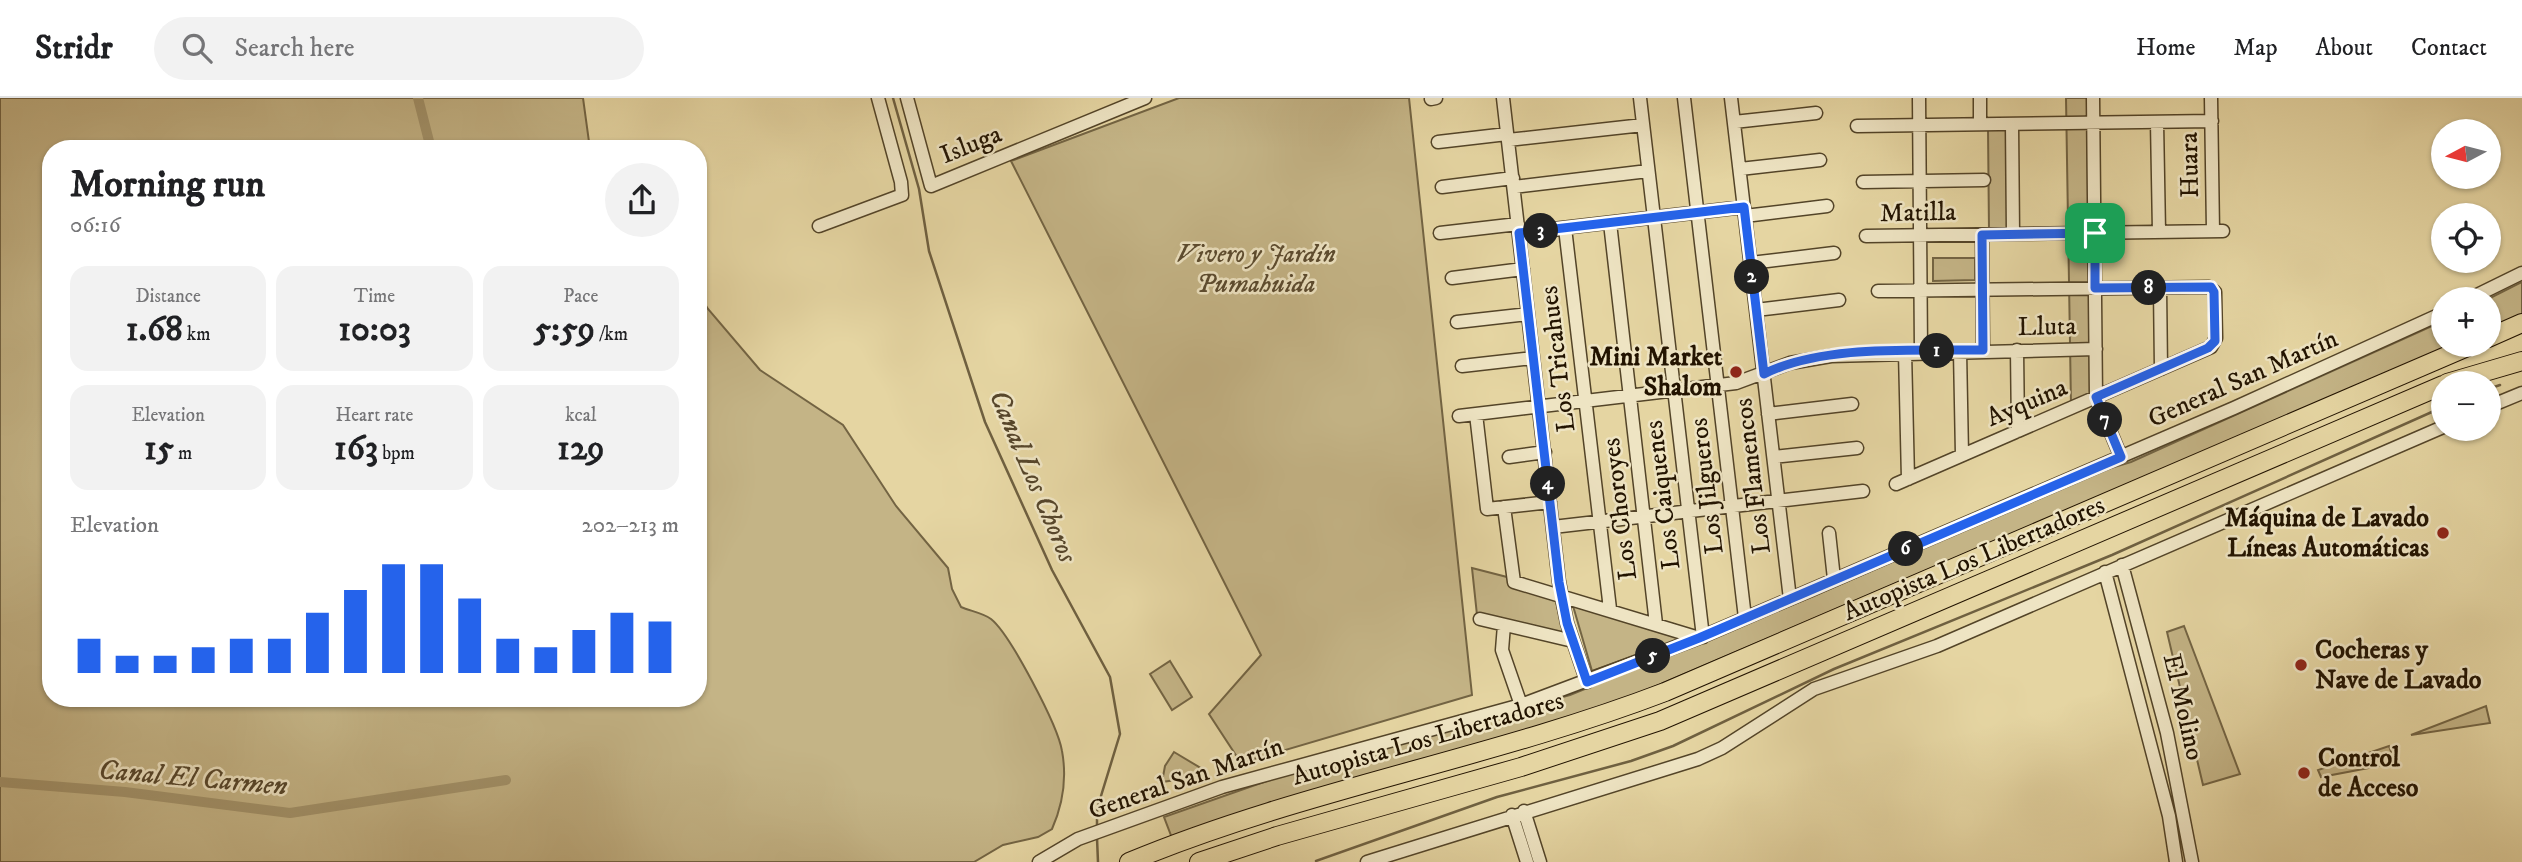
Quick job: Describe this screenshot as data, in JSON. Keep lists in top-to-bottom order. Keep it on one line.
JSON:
{"streets":{"highway":["Autopista Los Libertadores"],"street":["Isluga","Huara","Matilla","Lluta","Los Tricahues","General San Martín","Ayquina","Los Flamencos","Los Jilgueros","Los Caiquenes","Los Choroyes","El Molino"]},"crossings":[["Huara","Matilla"],["Lluta","Los Tricahues"],["Lluta","Ayquina"],["Lluta","Los Flamencos"],["Lluta","Los Jilgueros"],["Lluta","Los Caiquenes"],["Lluta","Los Choroyes"],["General San Martín","Los Flamencos"],["General San Martín","Los Jilgueros"],["General San Martín","Los Caiquenes"]],"water":["Canal Los Choros","Canal El Carmen"],"parks":["Vivero y Jardín Pumahuida"],"places":["Mini Market Shalom","Máquina de Lavado Líneas Automáticas","Cocheras y Nave de Lavado","Control de Acceso"],"north":"left","page":{"header":"Stridr","search":"Search here","nav":["Home","Map","About","Contact"],"map_buttons":["+","−"],"heading":["Morning run","06:16"],"pins":["3","2","8","1","7","4","6","5"],"stats":[["Distance","1.68 km"],["Time","10:03"],["Pace","5:59 /km"],["Elevation","15 m"],["Heart rate","163 bpm"],["kcal","129"]],"chart":["Elevation","202–213 m"]}}
